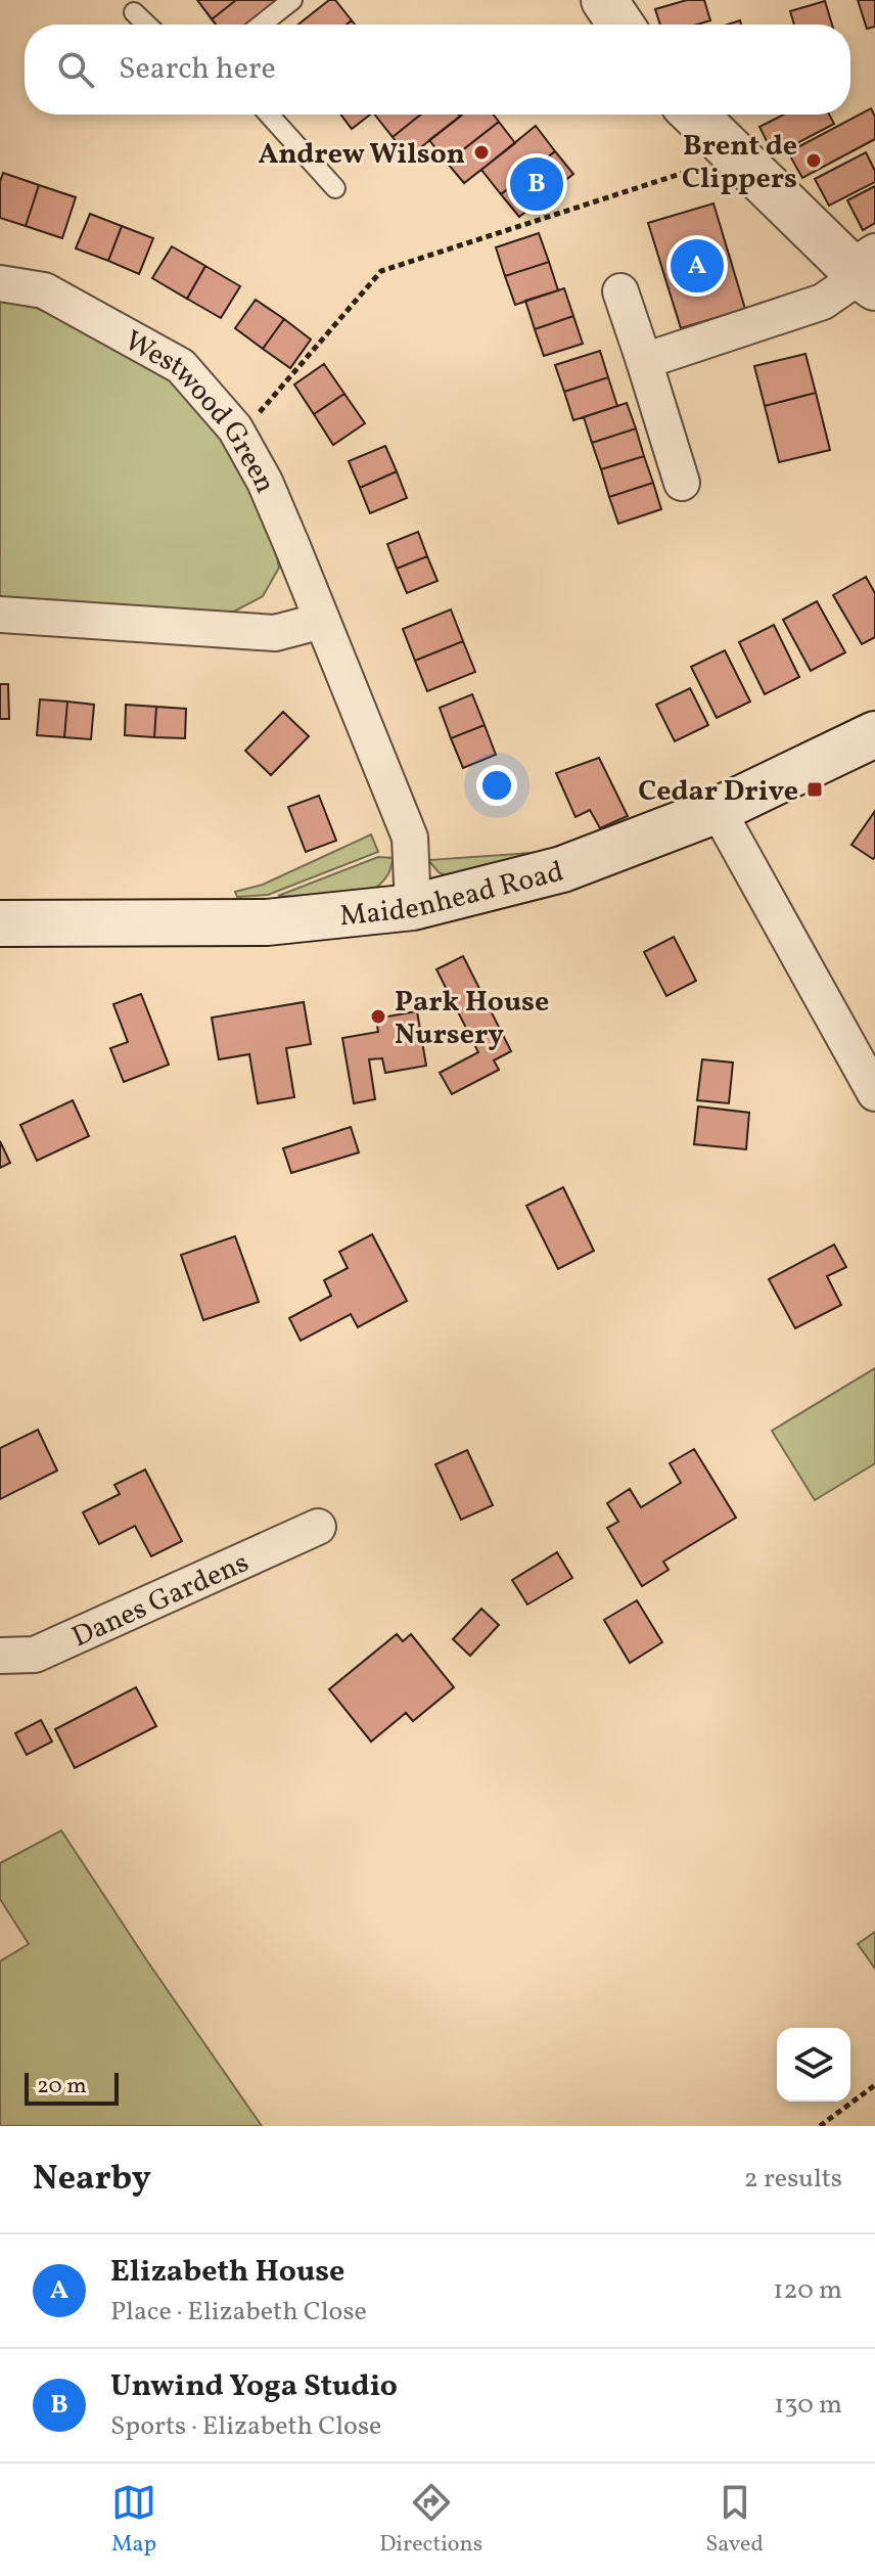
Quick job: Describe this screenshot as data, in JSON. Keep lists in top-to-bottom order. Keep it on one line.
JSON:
{"streets":{"main road":["Maidenhead Road"],"street":["Westwood Green","Danes Gardens"]},"crossings":[["Westwood Green","Maidenhead Road"]],"places":{"other":["Andrew Wilson","Brent de Clippers","Park House Nursery"],"transit":["Cedar Drive"]},"scale_bar":"20 m","page":{"search":"Search here","pins":["B","A"],"scale":"20 m","heading":["Nearby","2 results"],"list":[{"mark":"A","name":"Elizabeth House","note":"Place · Elizabeth Close","value":"120 m"},{"mark":"B","name":"Unwind Yoga Studio","note":"Sports · Elizabeth Close","value":"130 m"}],"nav":["Map","Directions","Saved"]}}
